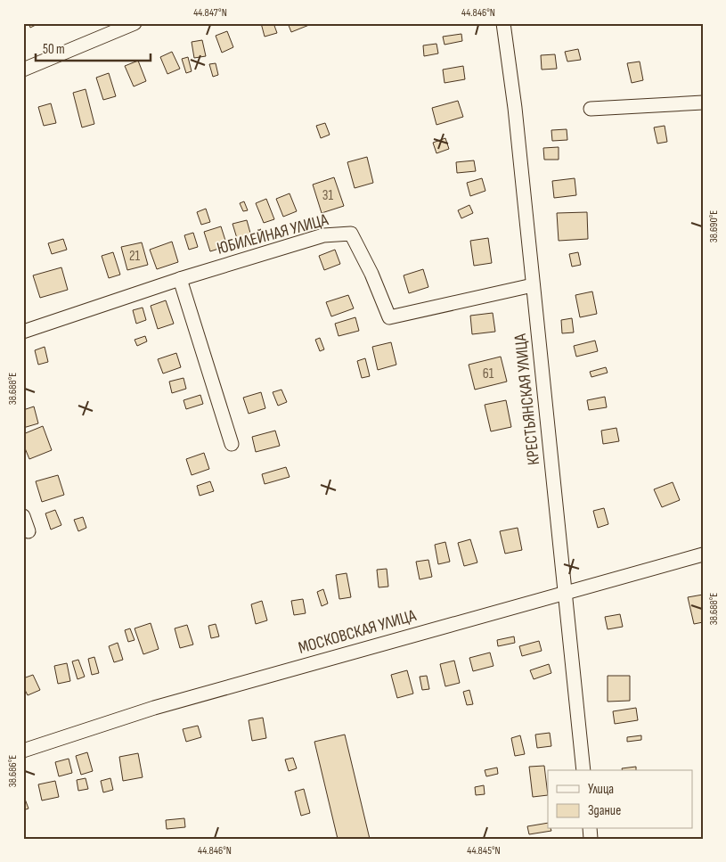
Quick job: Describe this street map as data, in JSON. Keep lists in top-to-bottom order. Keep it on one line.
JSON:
{"streets":{"street":["ЮБИЛЕЙНАЯ УЛИЦА","КРЕСТЬЯНСКАЯ УЛИЦА","МОСКОВСКАЯ УЛИЦА"]},"crossings":[["ЮБИЛЕЙНАЯ УЛИЦА","КРЕСТЬЯНСКАЯ УЛИЦА"],["КРЕСТЬЯНСКАЯ УЛИЦА","МОСКОВСКАЯ УЛИЦА"]],"house_numbers":["31","21","61"],"legend":["Улица","Здание"],"scale_bar":"50 m","coordinates":["44.847°N","44.846°N","38.690°E","38.688°E","38.686°E","44.845°N"]}
